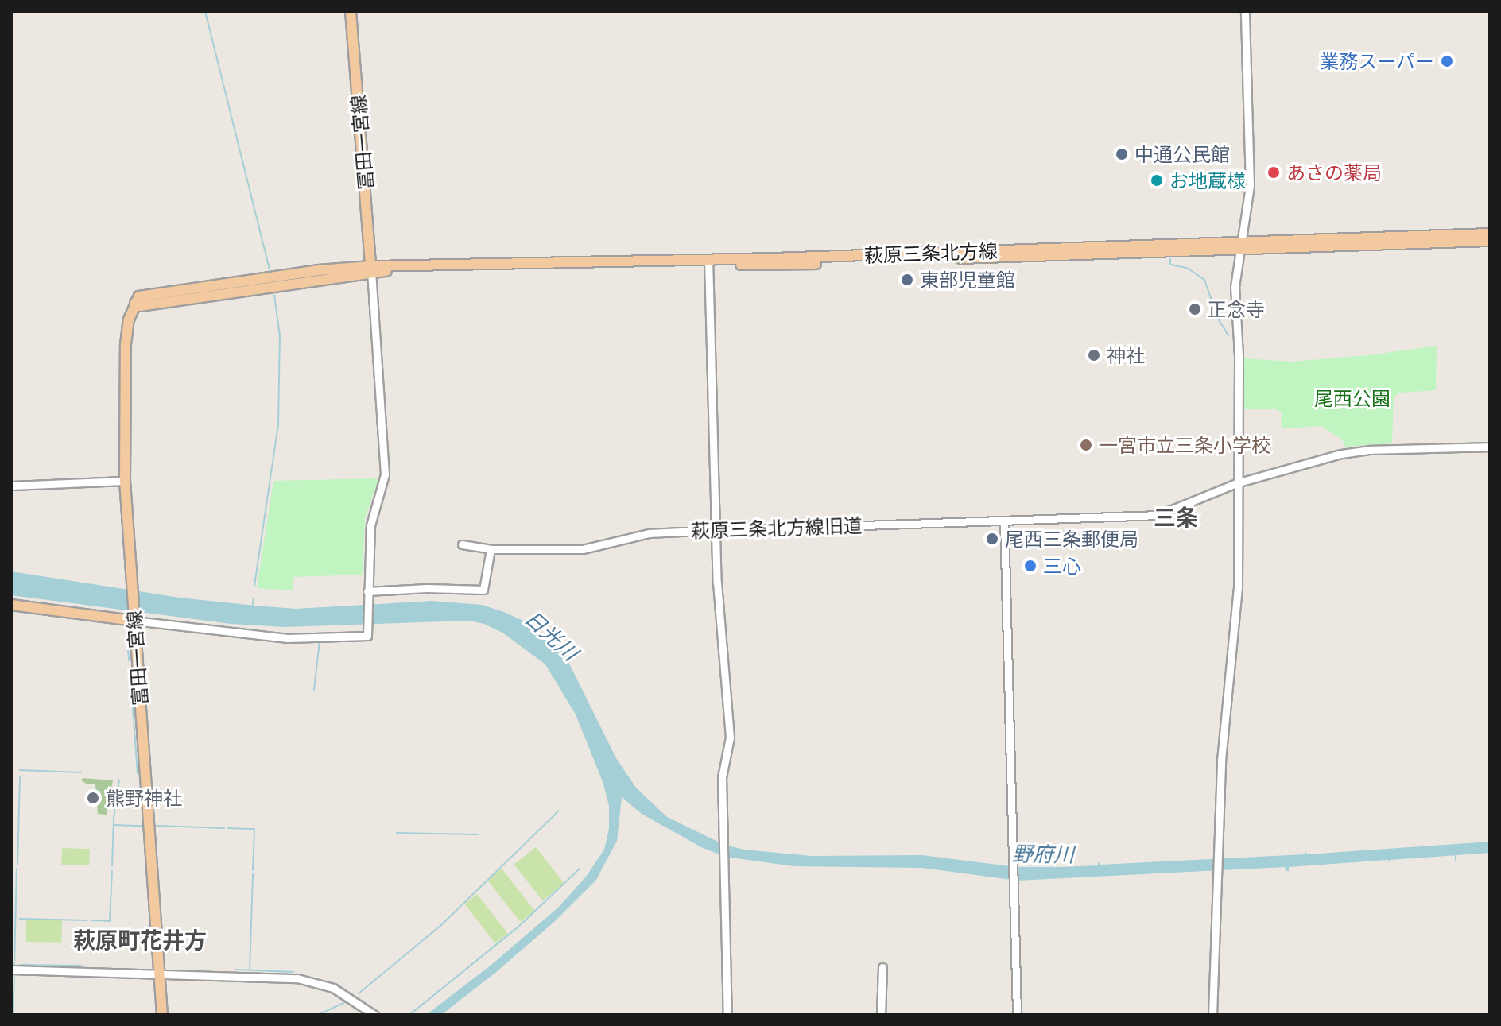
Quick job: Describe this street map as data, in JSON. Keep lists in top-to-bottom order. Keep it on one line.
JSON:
{"streets":{"main road":["冨田一宮線","萩原三条北方線","富田一宮線"],"street":["萩原三条北方線旧道"]},"crossings":[["冨田一宮線","萩原三条北方線"],["冨田一宮線","富田一宮線"],["萩原三条北方線","富田一宮線"]],"districts":["三条","萩原町花井方"],"water":["日光川","野府川"],"parks":["尾西公園"],"places":["業務スーパー","中通公民館","あさの薬局","お地蔵様","東部児童館","正念寺","神社","一宮市立三条小学校","尾西三条郵便局","三心","熊野神社"]}
